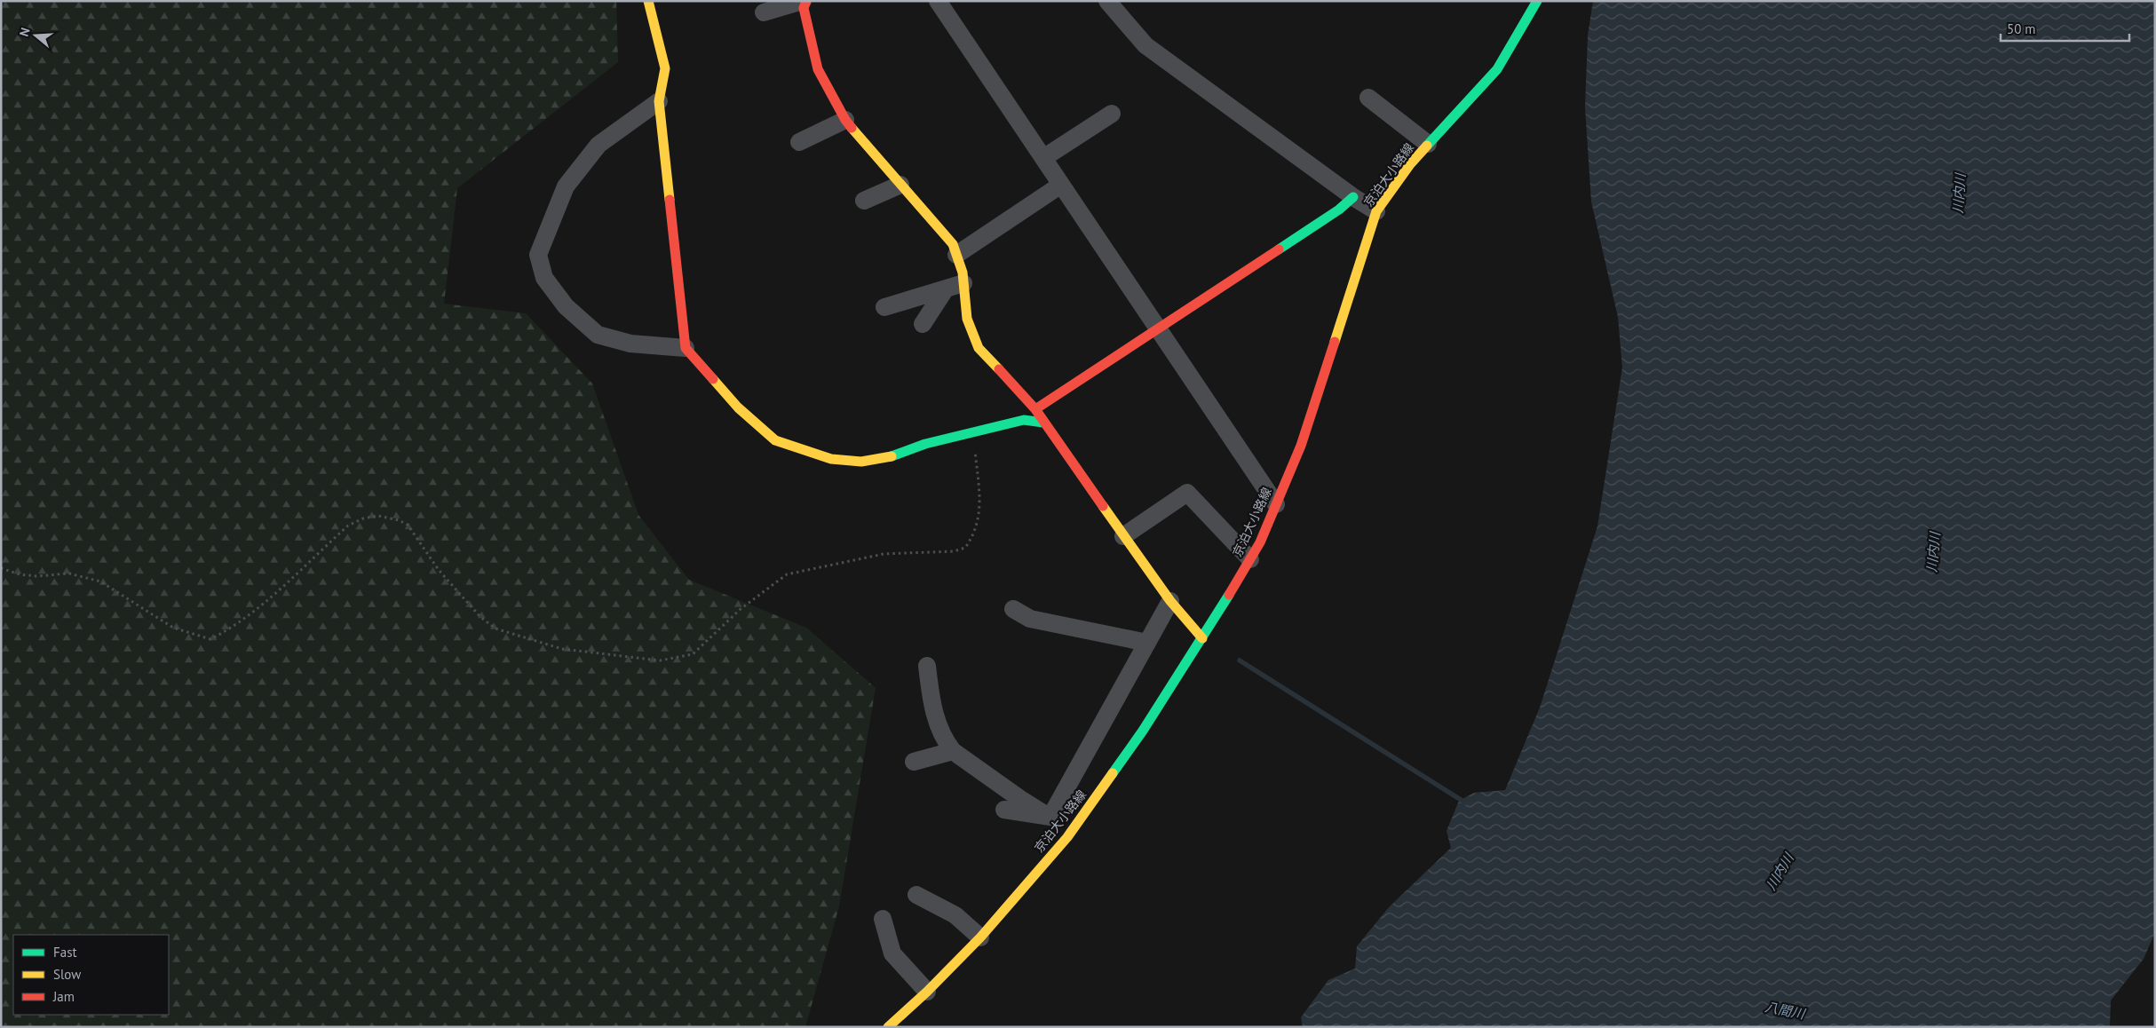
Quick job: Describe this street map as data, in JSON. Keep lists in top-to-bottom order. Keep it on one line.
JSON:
{"streets":{"street":["京泊大小路線"]},"water":["川内川","八間川"],"legend":["Fast","Slow","Jam"],"scale_bar":"50 m","north":"left"}
